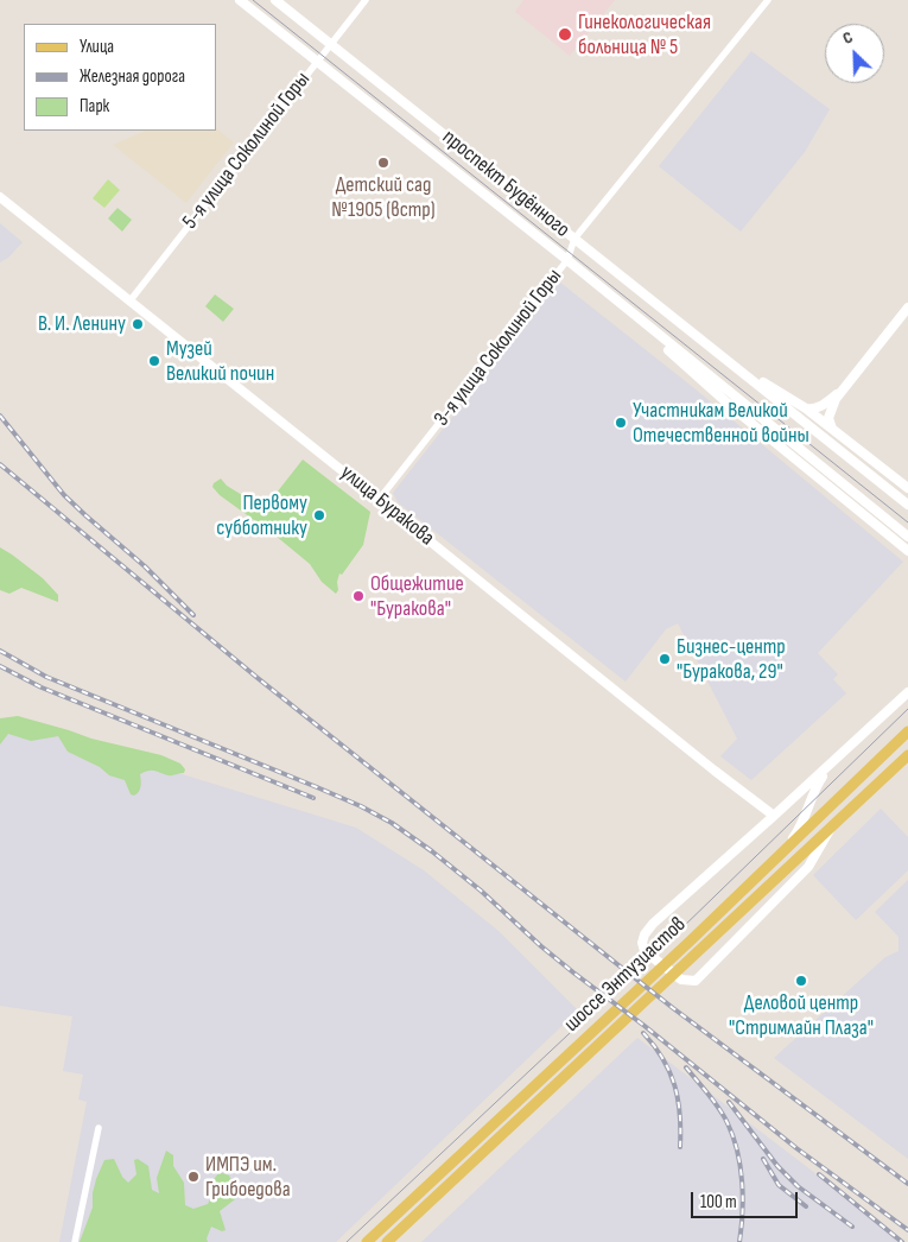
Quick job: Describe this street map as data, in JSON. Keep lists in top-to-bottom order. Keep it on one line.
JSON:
{"streets":{"main road":["проспект Будённого","улица Буракова","шоссе Энтузиастов"],"street":["5-я улица Соколиной Горы","3-я улица Соколиной Горы"]},"crossings":[["5-я улица Соколиной Горы","проспект Будённого"],["5-я улица Соколиной Горы","улица Буракова"],["проспект Будённого","3-я улица Соколиной Горы"],["3-я улица Соколиной Горы","улица Буракова"]],"places":["Гинекологическая больница № 5","Детский сад №1905 (встр)","В. И. Ленину","Музей Великий почин","Участникам Великой Отечественной войны","Первому субботнику","Общежитие \"Буракова\"","Бизнес-центр \"Буракова, 29\"","Деловой центр \"Стримлайн Плаза\"","ИМПЭ им. Грибоедова"],"legend":["Улица","Железная дорога","Парк"],"scale_bar":"100 m","north":"top left"}
